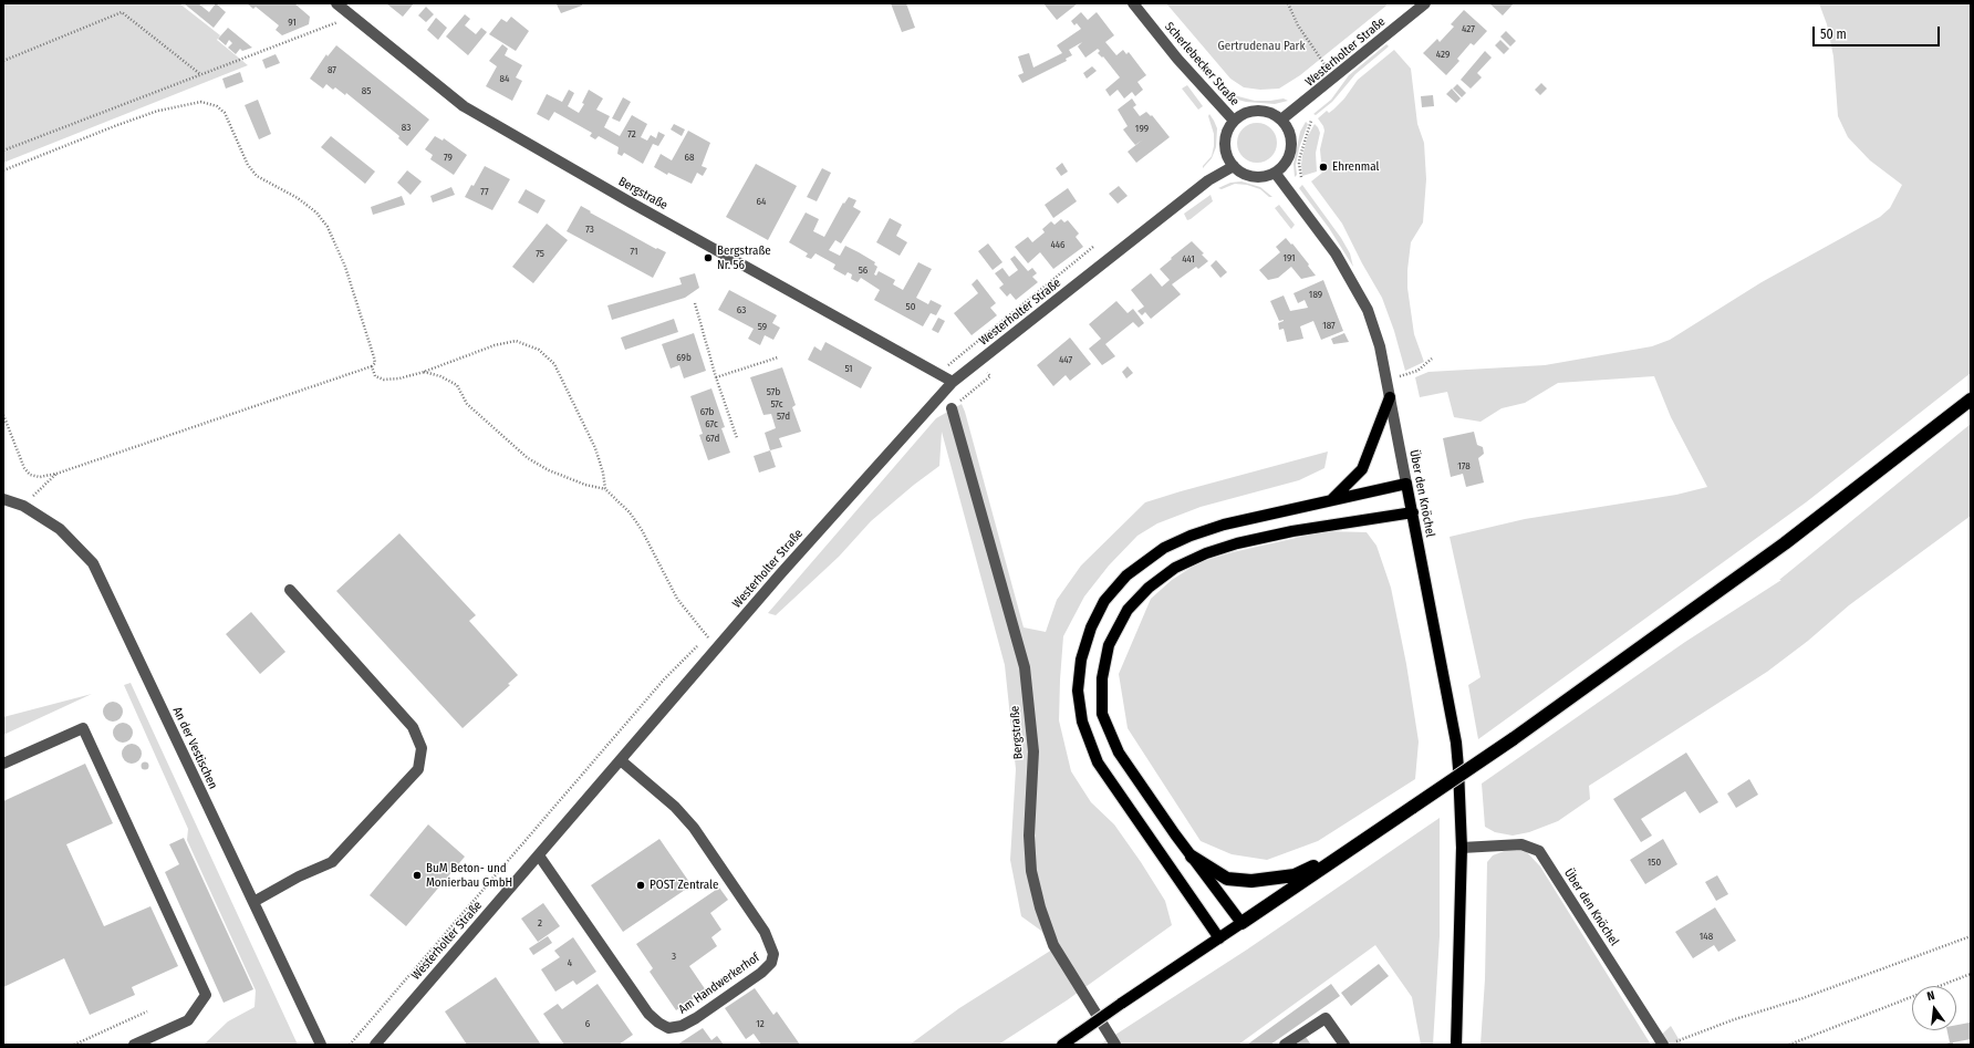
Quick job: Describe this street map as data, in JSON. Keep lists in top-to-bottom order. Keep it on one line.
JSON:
{"streets":{"main road":["Über den Knöchel"],"street":["Westerholter Straße","Scherlebecker Straße","Bergstraße","An der Vestischen","Am Handwerkerhof"]},"crossings":[["Westerholter Straße","Scherlebecker Straße"],["Westerholter Straße","Bergstraße"],["Westerholter Straße","Über den Knöchel"],["Westerholter Straße","Am Handwerkerhof"],["Scherlebecker Straße","Über den Knöchel"]],"parks":["Gertrudenau Park"],"places":["Ehrenmal","Bergstraße Nr. 56","BuM Beton- und Monierbau GmbH","POST Zentrale"],"house_numbers":["91","427","429","87","84","85","83","199","72","79","68","77","64","73","446","71","75","191","441","56","189","50","63","187","59","69b","447","51","57b","57c","67b","57d","67c","67d","178","150","2","148","3","4","6","12"],"scale_bar":"50 m","north":"top"}
